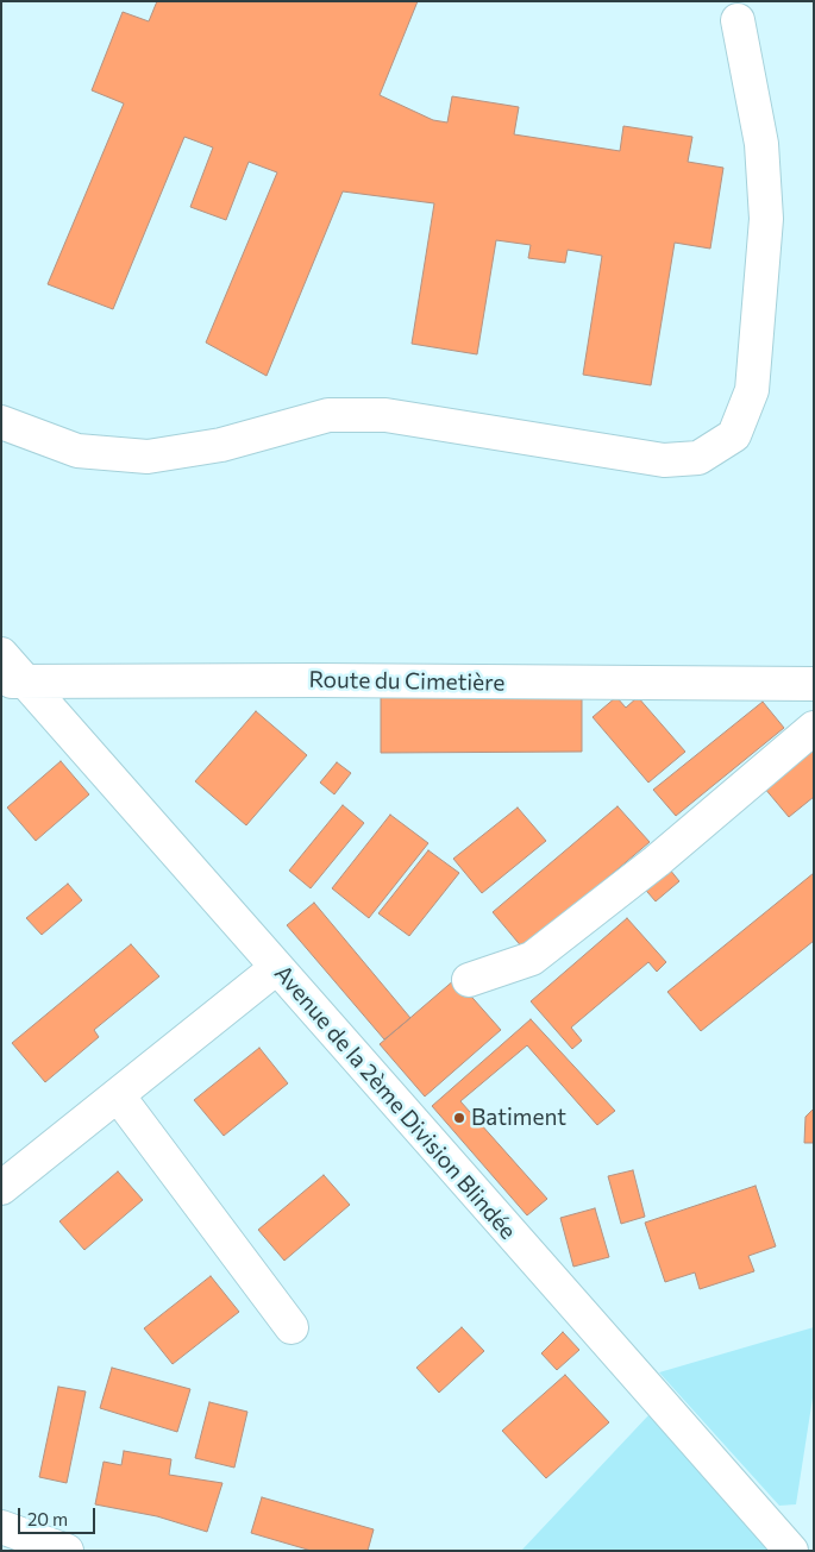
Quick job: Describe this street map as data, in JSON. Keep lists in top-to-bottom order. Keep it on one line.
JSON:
{"streets":{"street":["Route du Cimetière","Avenue de la 2ème Division Blindée"]},"crossings":[["Route du Cimetière","Avenue de la 2ème Division Blindée"]],"places":["Batiment"],"scale_bar":"20 m"}
